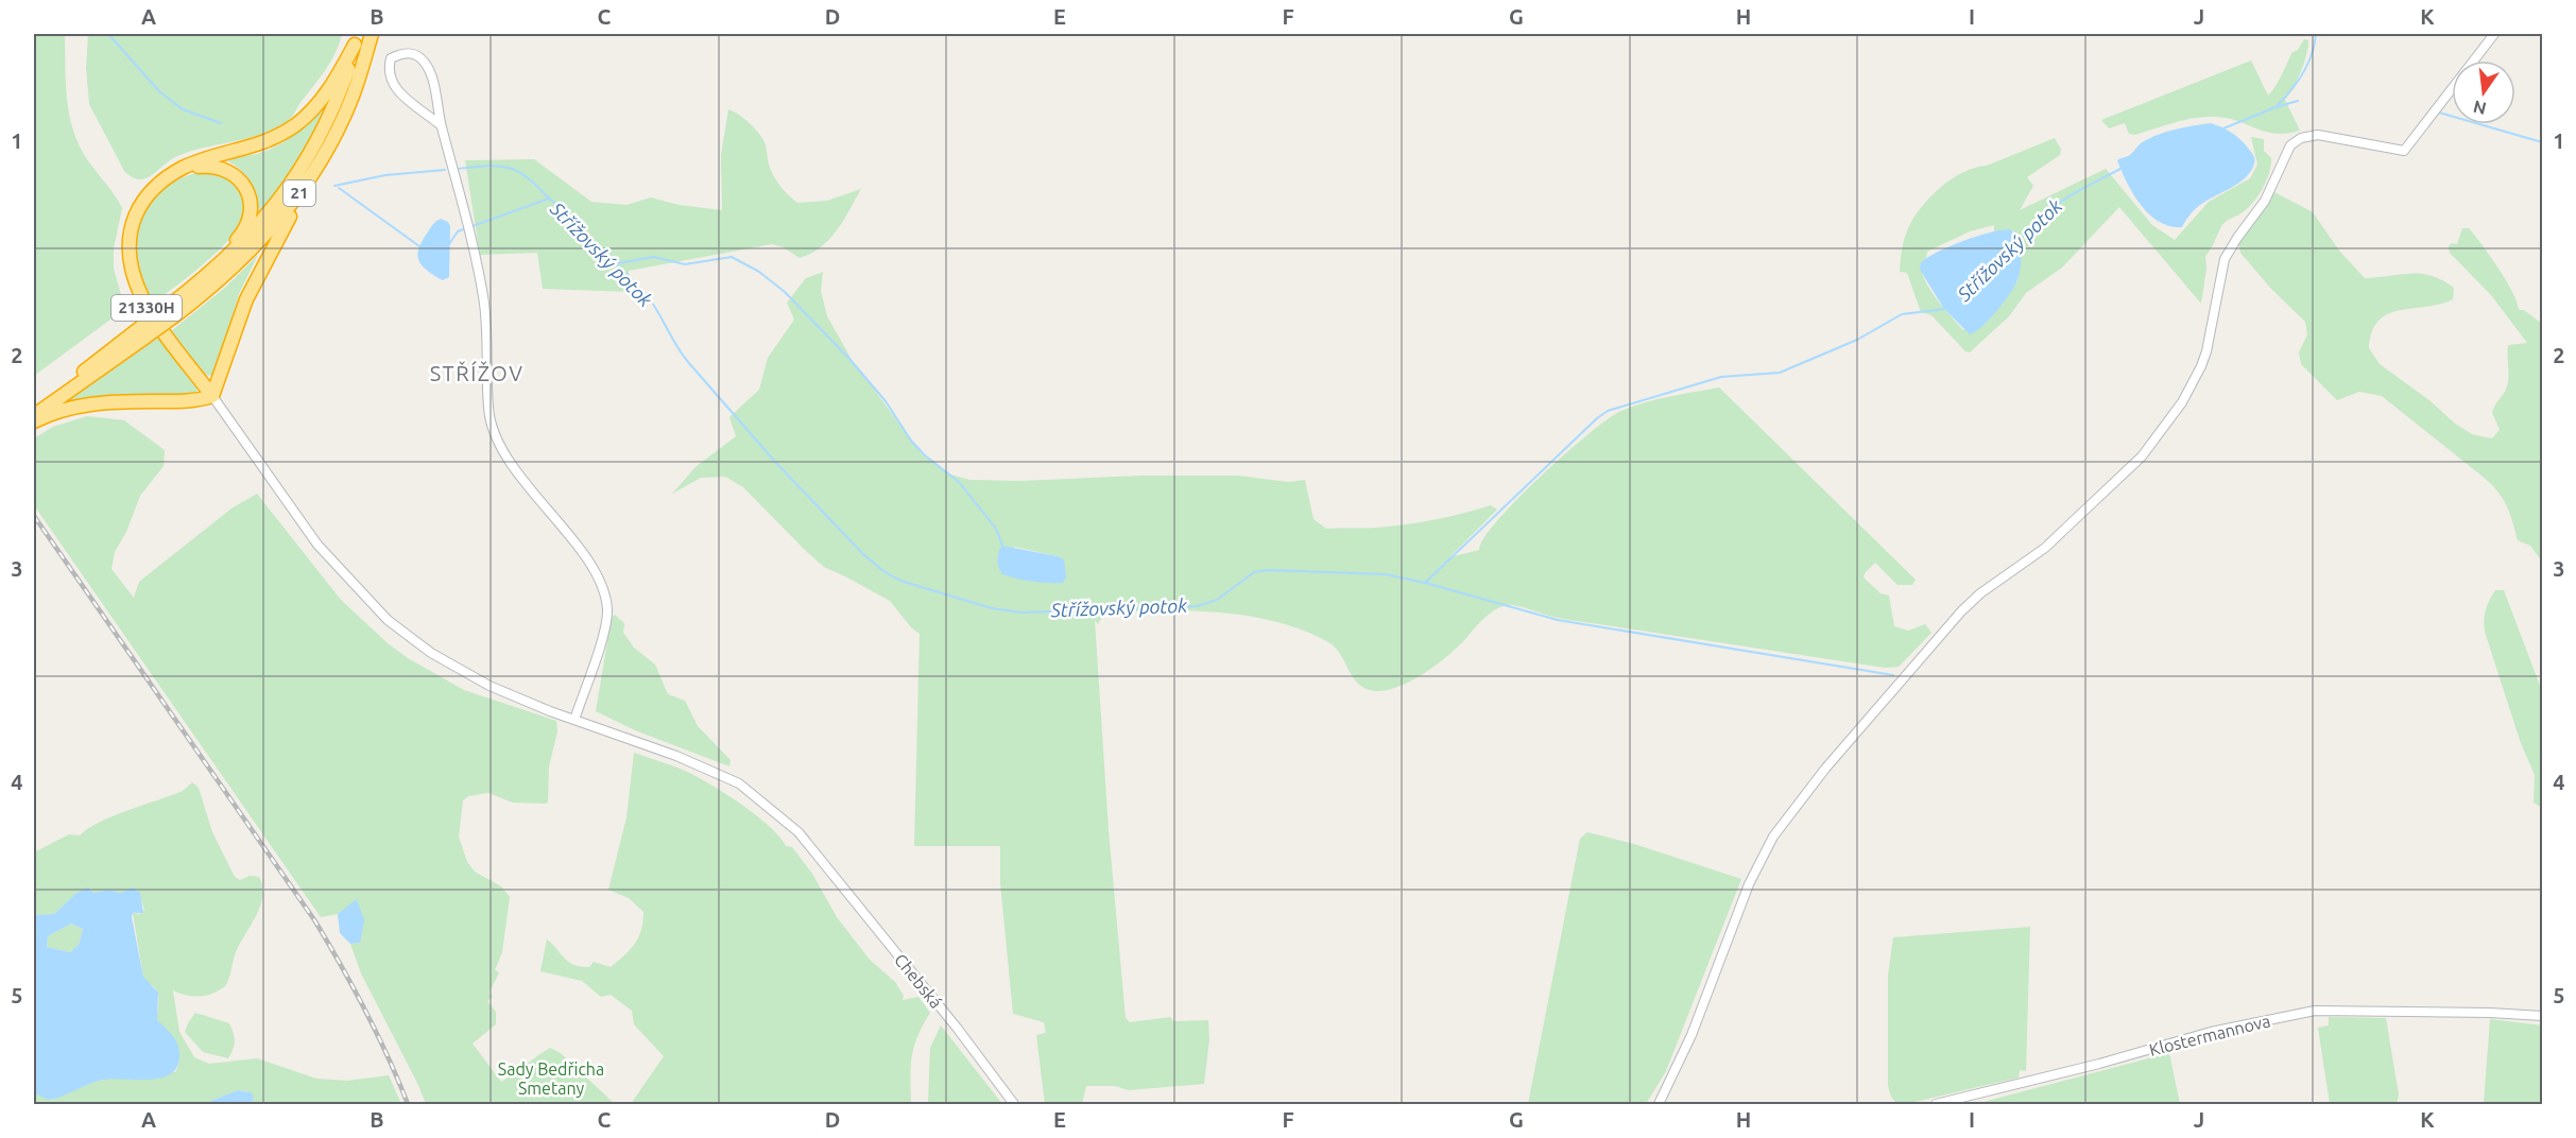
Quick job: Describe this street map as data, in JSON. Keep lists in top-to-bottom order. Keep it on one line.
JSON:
{"streets":{"highway":["21","21330H"],"street":["Chebská","Klostermannova"]},"crossings":[["21","21330H"],["21330H","Chebská"]],"districts":["STŘÍŽOV"],"water":["Střížovský potok"],"parks":["Sady Bedřicha Smetany"],"north":"bottom","grid":{"columns":["A","B","C","D","E","F","G","H","I","J","K"],"rows":["1","2","3","4","5"]}}
